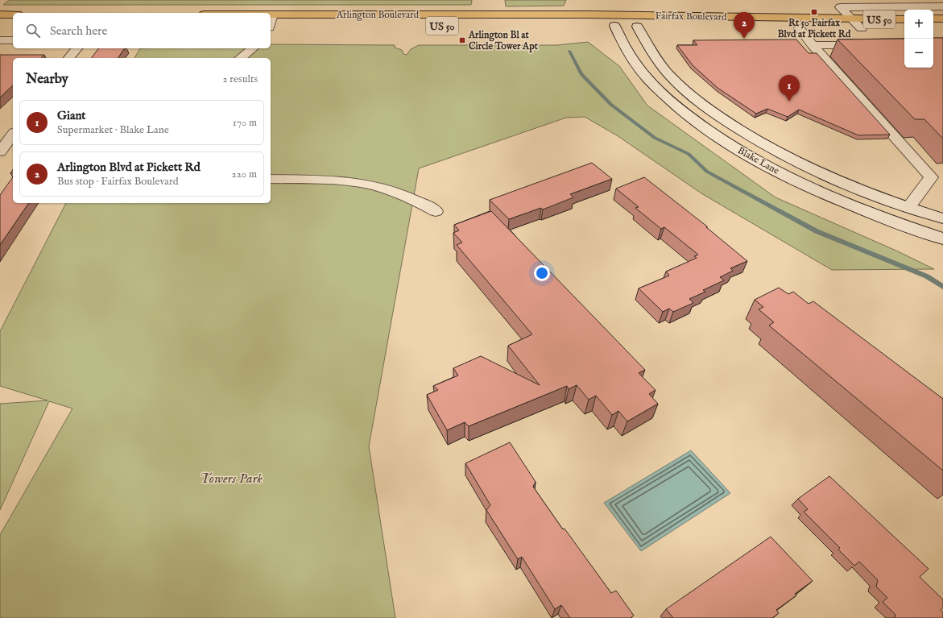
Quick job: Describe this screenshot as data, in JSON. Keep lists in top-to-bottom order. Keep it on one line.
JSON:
{"streets":{"main road":["Arlington Boulevard","Fairfax Boulevard","US 50","Blake Lane"]},"crossings":[["Arlington Boulevard","Fairfax Boulevard"],["Arlington Boulevard","US 50"],["Arlington Boulevard","Blake Lane"],["Fairfax Boulevard","US 50"],["Fairfax Boulevard","Blake Lane"],["US 50","Blake Lane"]],"parks":["Towers Park"],"places":{"transit":["Rt 50 Fairfax Blvd at Pickett Rd","Arlington Bl at Circle Tower Apt"]},"page":{"map_buttons":["+","−"],"pins":["2","1"],"search":"Search here","heading":["Nearby","2 results"],"list":[{"mark":"1","name":"Giant","note":"Supermarket · Blake Lane","value":"170 m"},{"mark":"2","name":"Arlington Blvd at Pickett Rd","note":"Bus stop · Fairfax Boulevard","value":"220 m"}]}}
